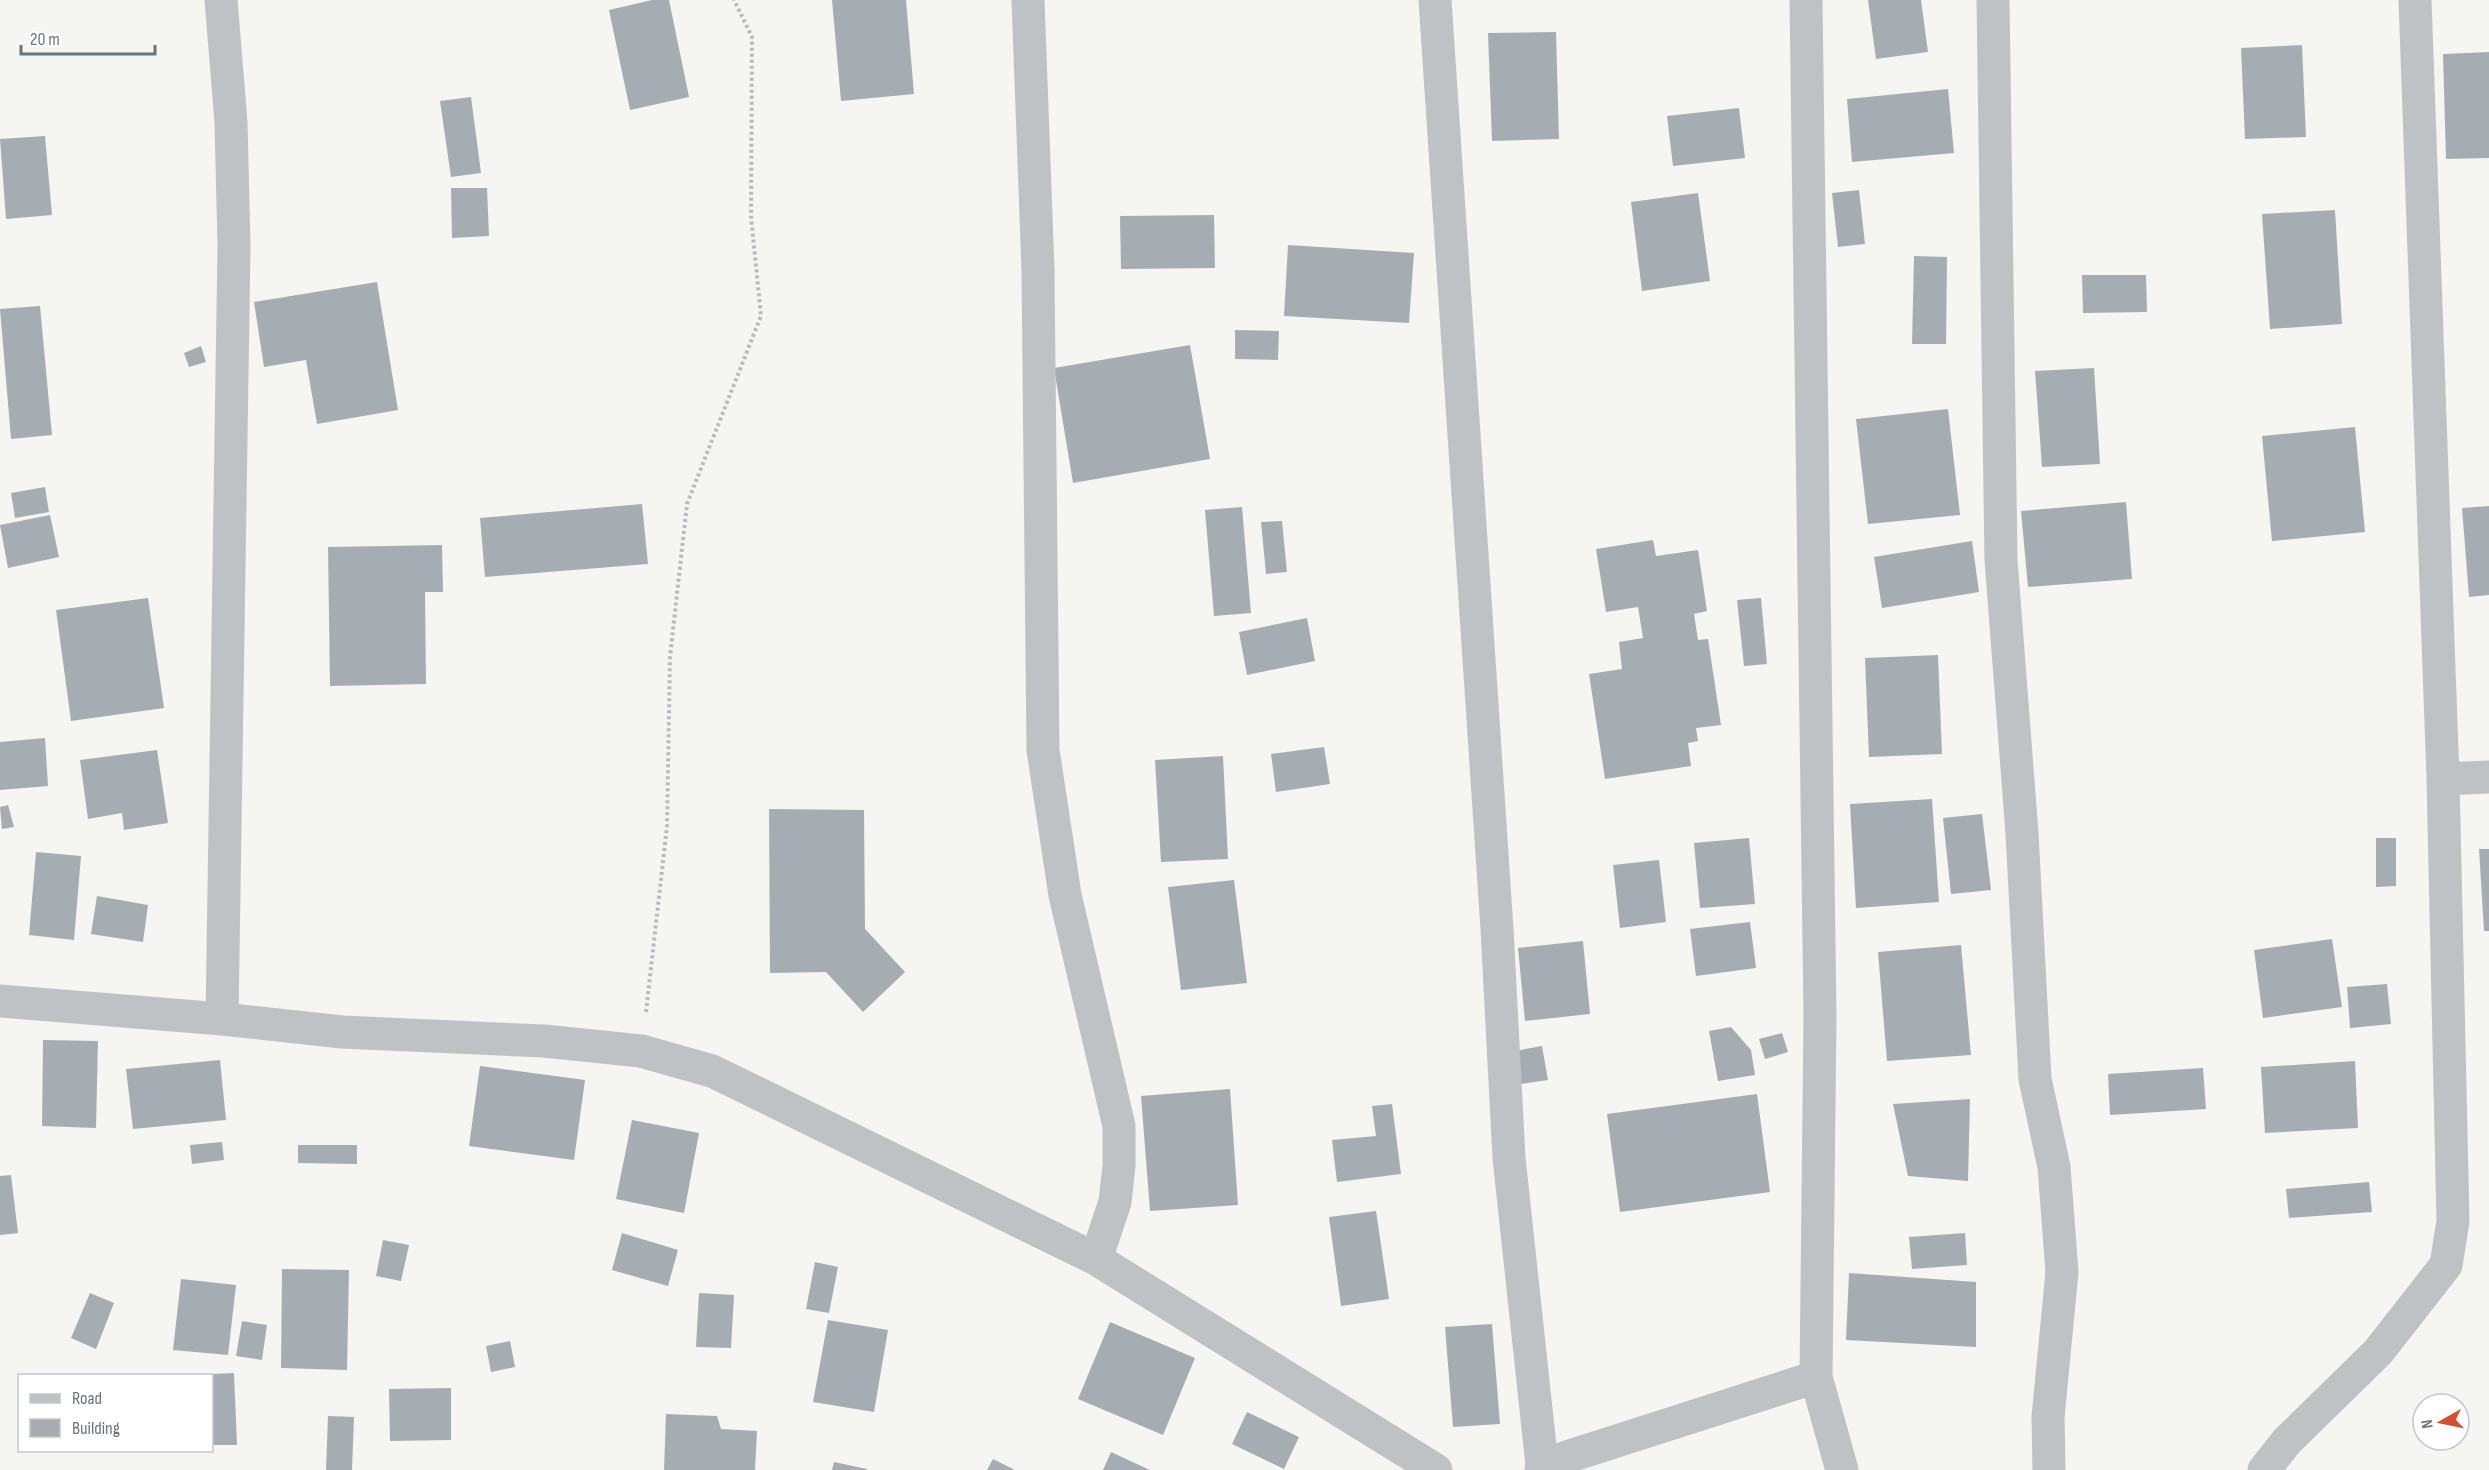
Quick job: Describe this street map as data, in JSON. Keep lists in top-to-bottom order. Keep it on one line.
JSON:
{"legend":["Road","Building"],"scale_bar":"20 m","north":"left"}
